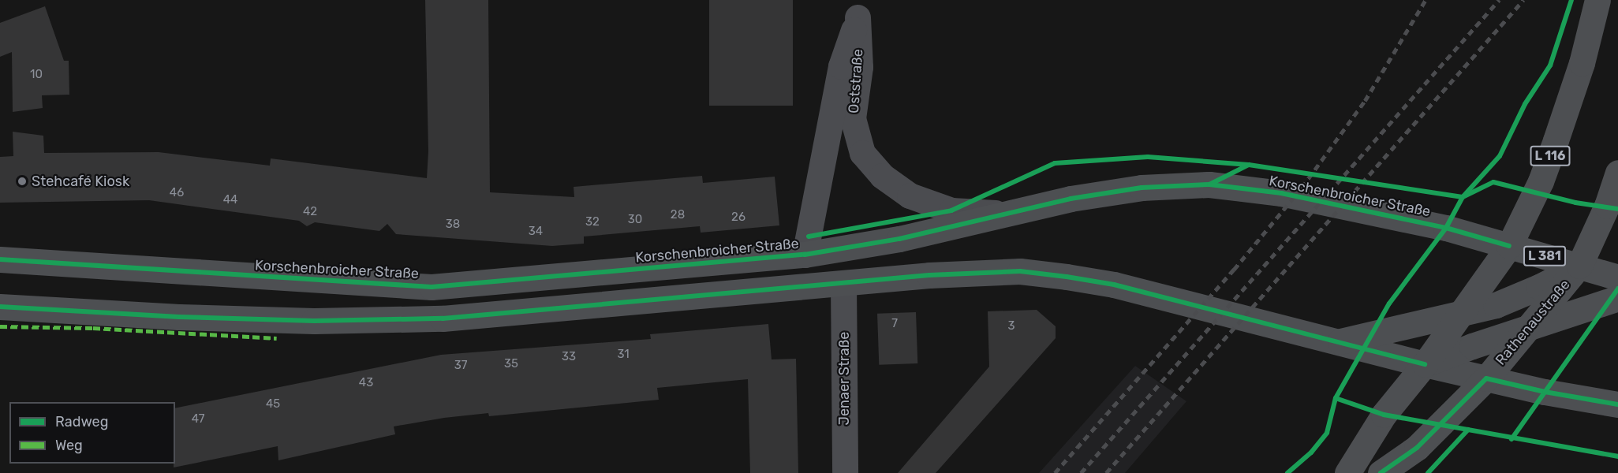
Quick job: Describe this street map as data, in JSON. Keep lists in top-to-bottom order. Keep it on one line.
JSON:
{"streets":{"main road":["L 116","Korschenbroicher Straße","L 381","Rathenaustraße"],"street":["Oststraße","Jenaer Straße"]},"crossings":[["Oststraße","Korschenbroicher Straße"],["L 116","Korschenbroicher Straße"],["Korschenbroicher Straße","L 381"],["Korschenbroicher Straße","Rathenaustraße"],["L 381","Rathenaustraße"]],"places":["Stehcafé Kiosk"],"house_numbers":["10","46","44","42","28","26","30","32","38","34","7","3","31","33","35","37","43","45","47"],"legend":["Radweg","Weg"]}
